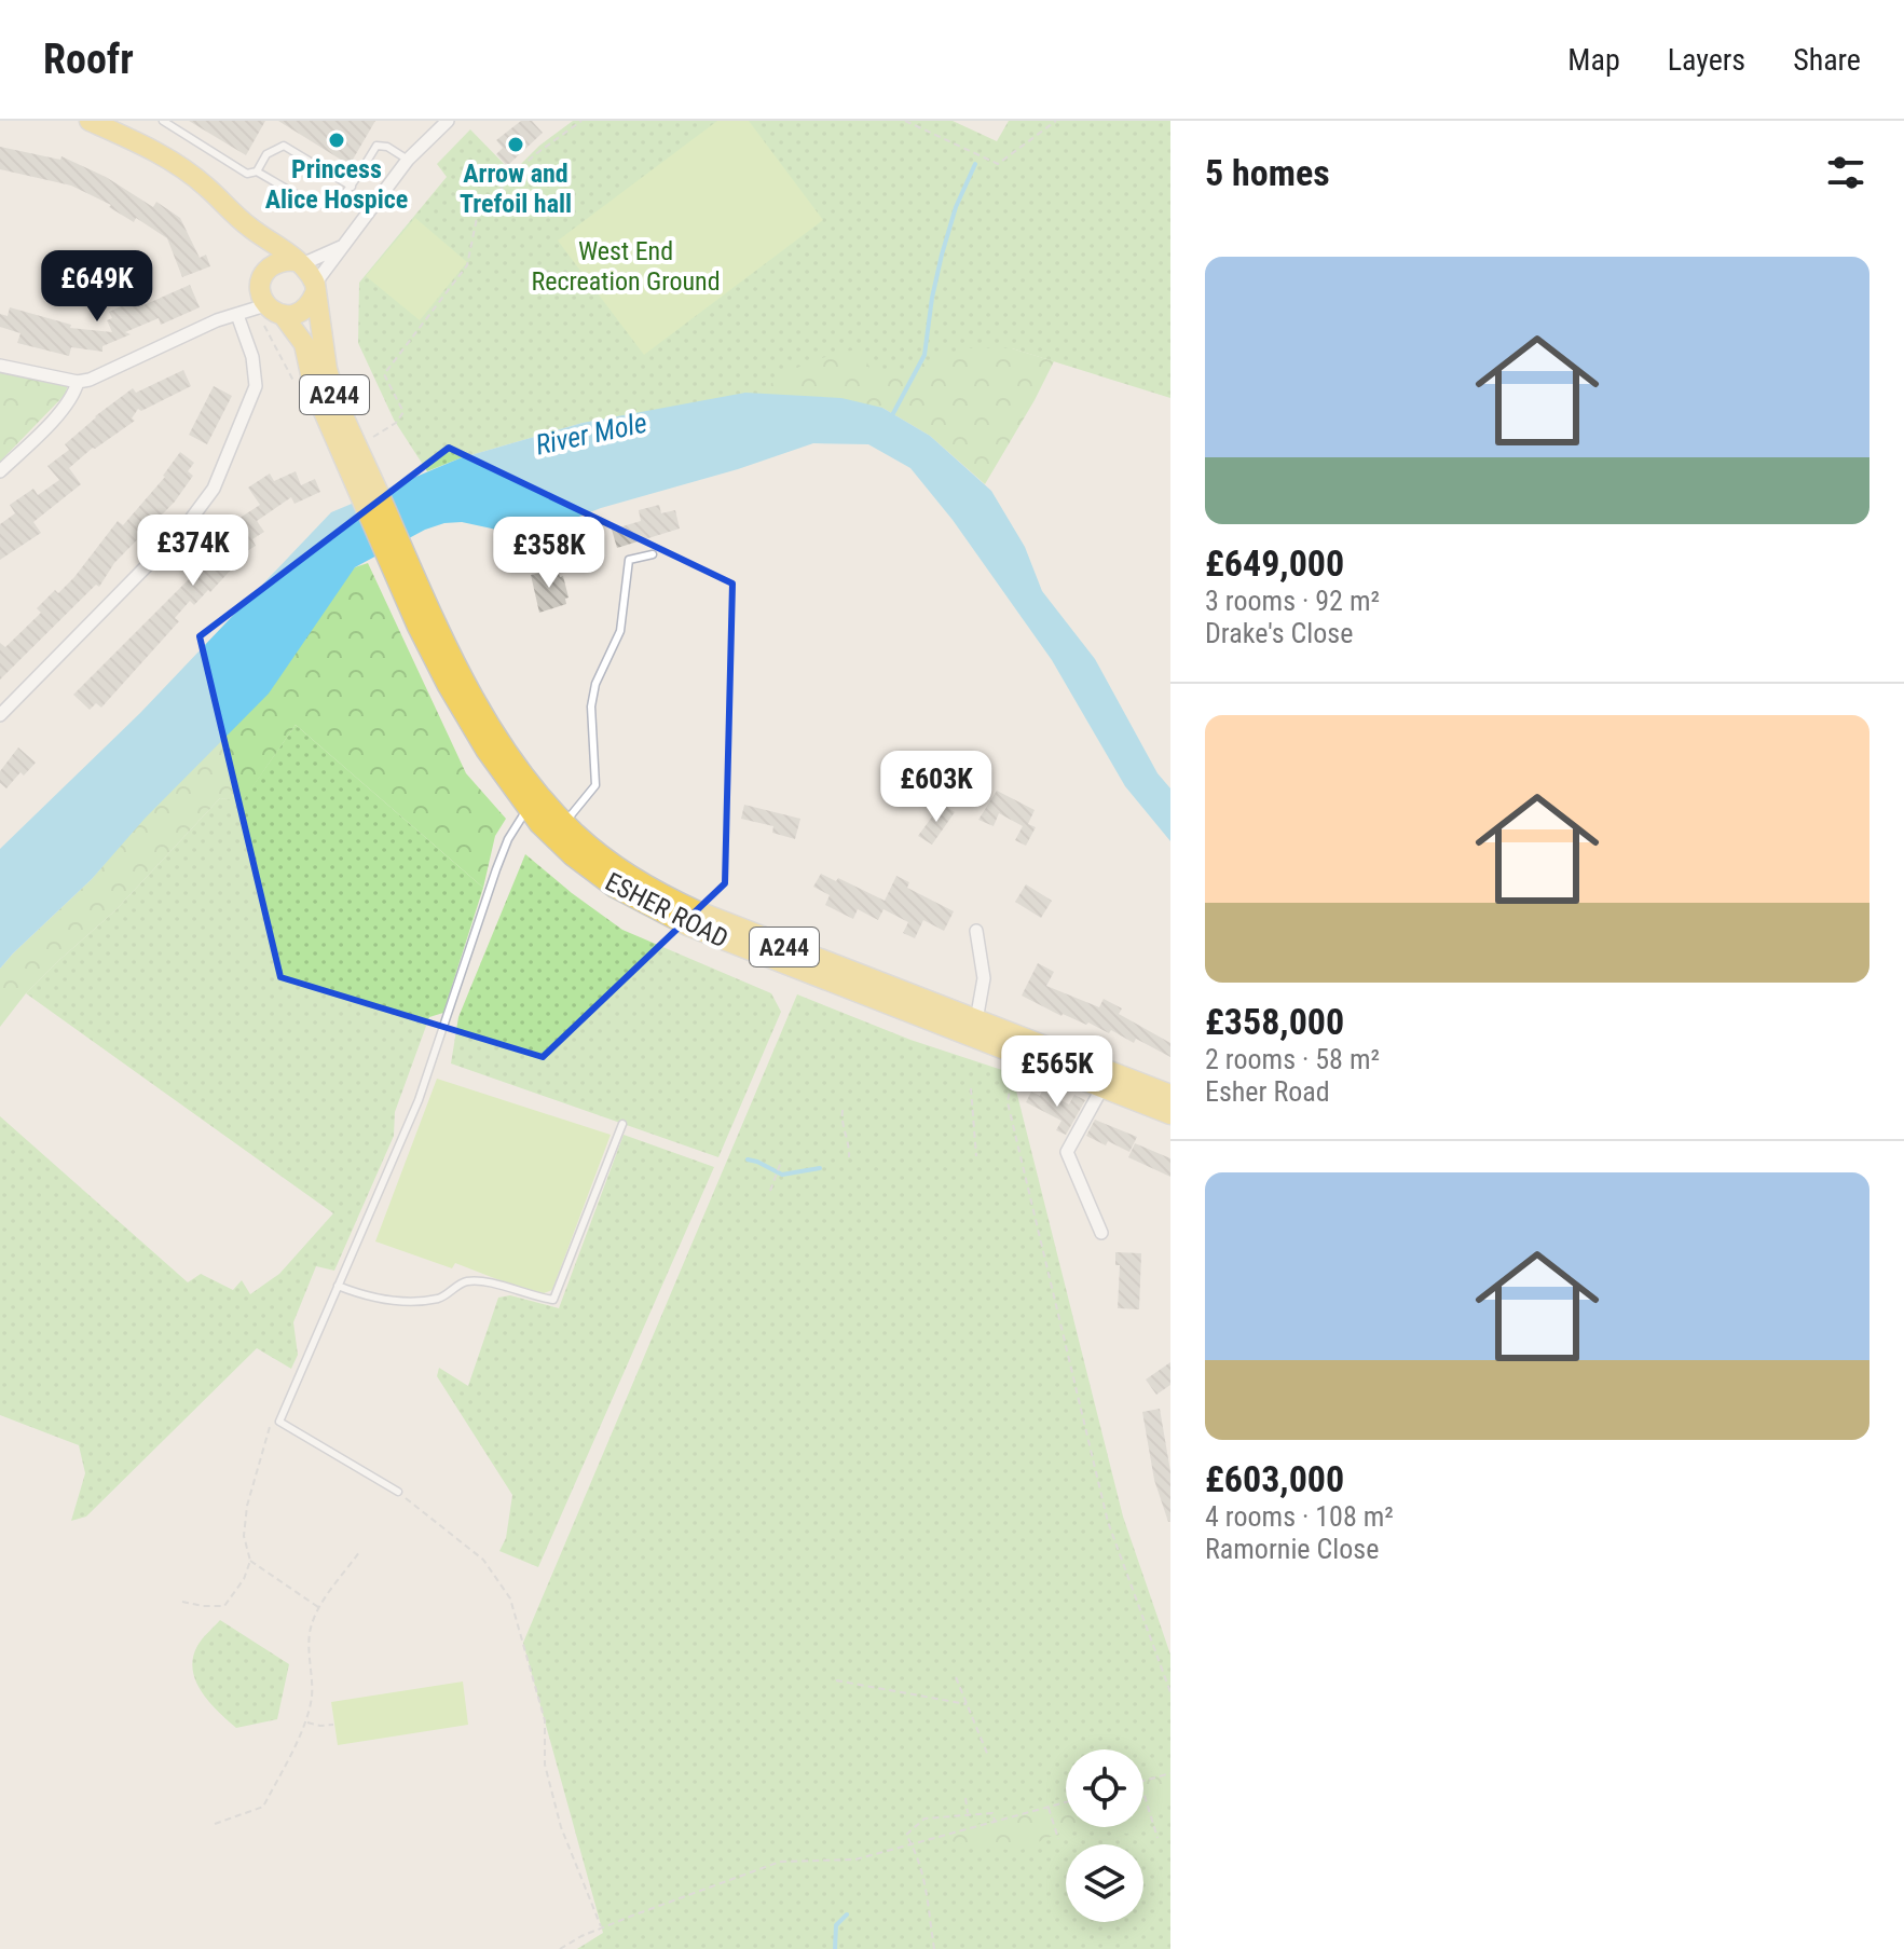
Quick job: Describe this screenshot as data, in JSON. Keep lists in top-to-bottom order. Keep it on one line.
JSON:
{"streets":{"main road":["A244","ESHER ROAD"]},"crossings":[["A244","ESHER ROAD"]],"water":["River Mole"],"parks":["West End Recreation Ground"],"places":["Princess Alice Hospice","Arrow and Trefoil hall"],"page":{"header":"Roofr","nav":["Map","Layers","Share"],"heading":"5 homes","list":[{"name":"£649,000","note":"3 rooms · 92 m² · Drake's Close"},{"name":"£358,000","note":"2 rooms · 58 m² · Esher Road"},{"name":"£603,000","note":"4 rooms · 108 m² · Ramornie Close"}],"price":["£649K","£374K","£358K","£603K","£565K"]}}
